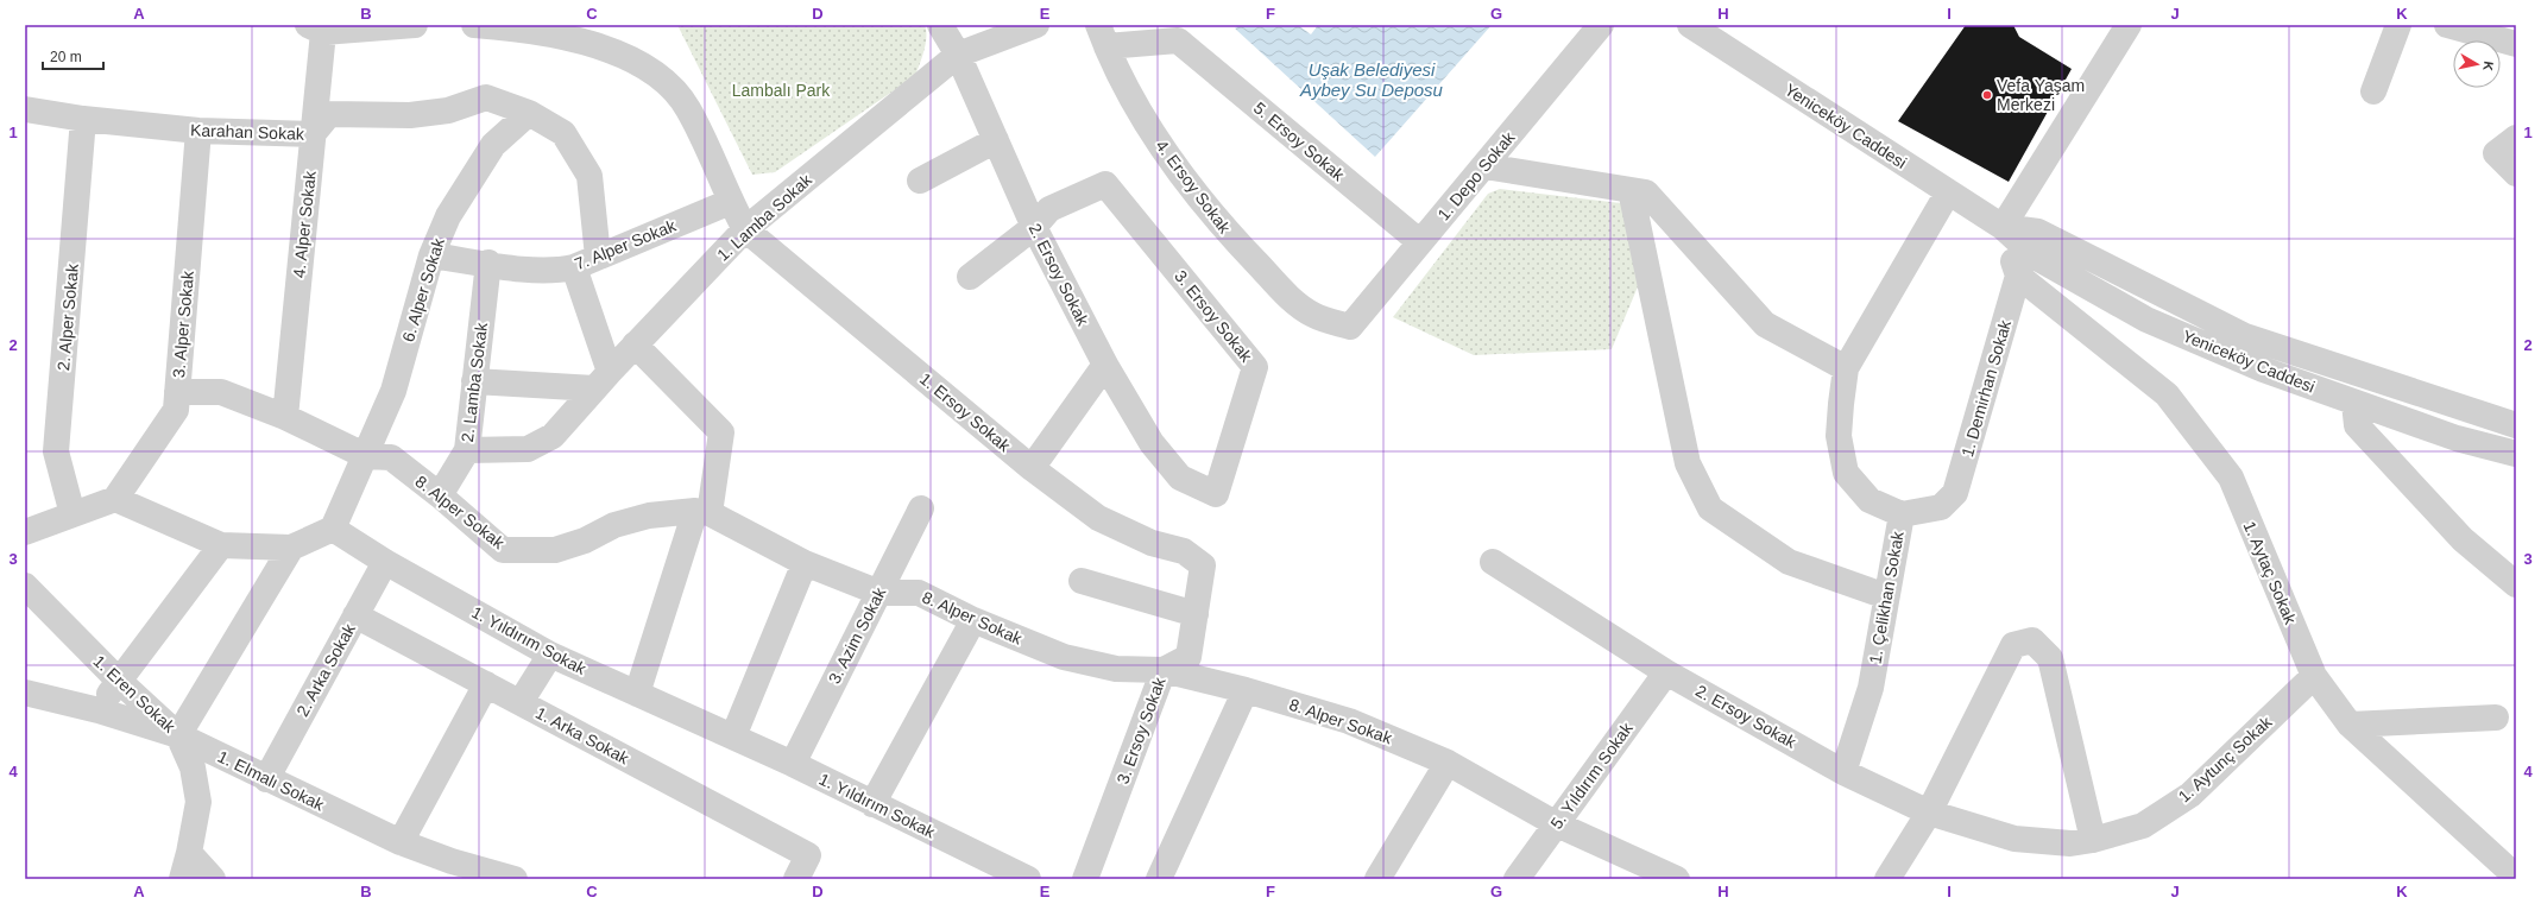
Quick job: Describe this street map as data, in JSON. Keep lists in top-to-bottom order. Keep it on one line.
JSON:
{"streets":{"street":["Yeniceköy Caddesi","Karahan Sokak","5. Ersoy Sokak","1. Depo Sokak","4. Ersoy Sokak","1. Lamba Sokak","4. Alper Sokak","7. Alper Sokak","2. Ersoy Sokak","6. Alper Sokak","3. Ersoy Sokak","2. Alper Sokak","3. Alper Sokak","2. Lamba Sokak","1. Demirhan Sokak","1. Ersoy Sokak","8. Alper Sokak","1. Aytaç Sokak","1. Çelikhan Sokak","3. Azim Sokak","1. Yıldırım Sokak","2. Arka Sokak","1. Eren Sokak","1. Arka Sokak","1. Aytunç Sokak","5. Yıldırım Sokak","1. Elmalı Sokak"]},"crossings":[["Yeniceköy Caddesi","1. Çelikhan Sokak"],["Karahan Sokak","4. Alper Sokak"],["Karahan Sokak","6. Alper Sokak"],["Karahan Sokak","2. Alper Sokak"],["Karahan Sokak","3. Alper Sokak"],["5. Ersoy Sokak","1. Depo Sokak"],["5. Ersoy Sokak","4. Ersoy Sokak"],["1. Depo Sokak","4. Ersoy Sokak"],["1. Lamba Sokak","2. Ersoy Sokak"],["1. Lamba Sokak","2. Lamba Sokak"],["1. Lamba Sokak","1. Ersoy Sokak"],["4. Alper Sokak","8. Alper Sokak"],["7. Alper Sokak","6. Alper Sokak"],["7. Alper Sokak","2. Lamba Sokak"],["2. Ersoy Sokak","3. Ersoy Sokak"],["2. Ersoy Sokak","1. Çelikhan Sokak"],["2. Ersoy Sokak","1. Aytunç Sokak"],["2. Ersoy Sokak","5. Yıldırım Sokak"],["6. Alper Sokak","8. Alper Sokak"],["6. Alper Sokak","1. Yıldırım Sokak"],["3. Ersoy Sokak","1. Ersoy Sokak"],["3. Ersoy Sokak","8. Alper Sokak"],["3. Alper Sokak","8. Alper Sokak"],["2. Lamba Sokak","8. Alper Sokak"],["1. Demirhan Sokak","1. Aytaç Sokak"],["1. Demirhan Sokak","1. Çelikhan Sokak"],["8. Alper Sokak","3. Azim Sokak"],["8. Alper Sokak","5. Yıldırım Sokak"],["1. Aytaç Sokak","1. Aytunç Sokak"],["3. Azim Sokak","1. Yıldırım Sokak"],["1. Yıldırım Sokak","2. Arka Sokak"],["2. Arka Sokak","1. Arka Sokak"],["2. Arka Sokak","1. Elmalı Sokak"],["1. Eren Sokak","1. Elmalı Sokak"]],"water":["Uşak Belediyesi Aybey Su Deposu"],"parks":["Lambalı Park"],"places":["Vefa Yaşam Merkezi"],"scale_bar":"20 m","north":"right","grid":{"columns":["A","B","C","D","E","F","G","H","I","J","K"],"rows":["1","2","3","4"]}}
